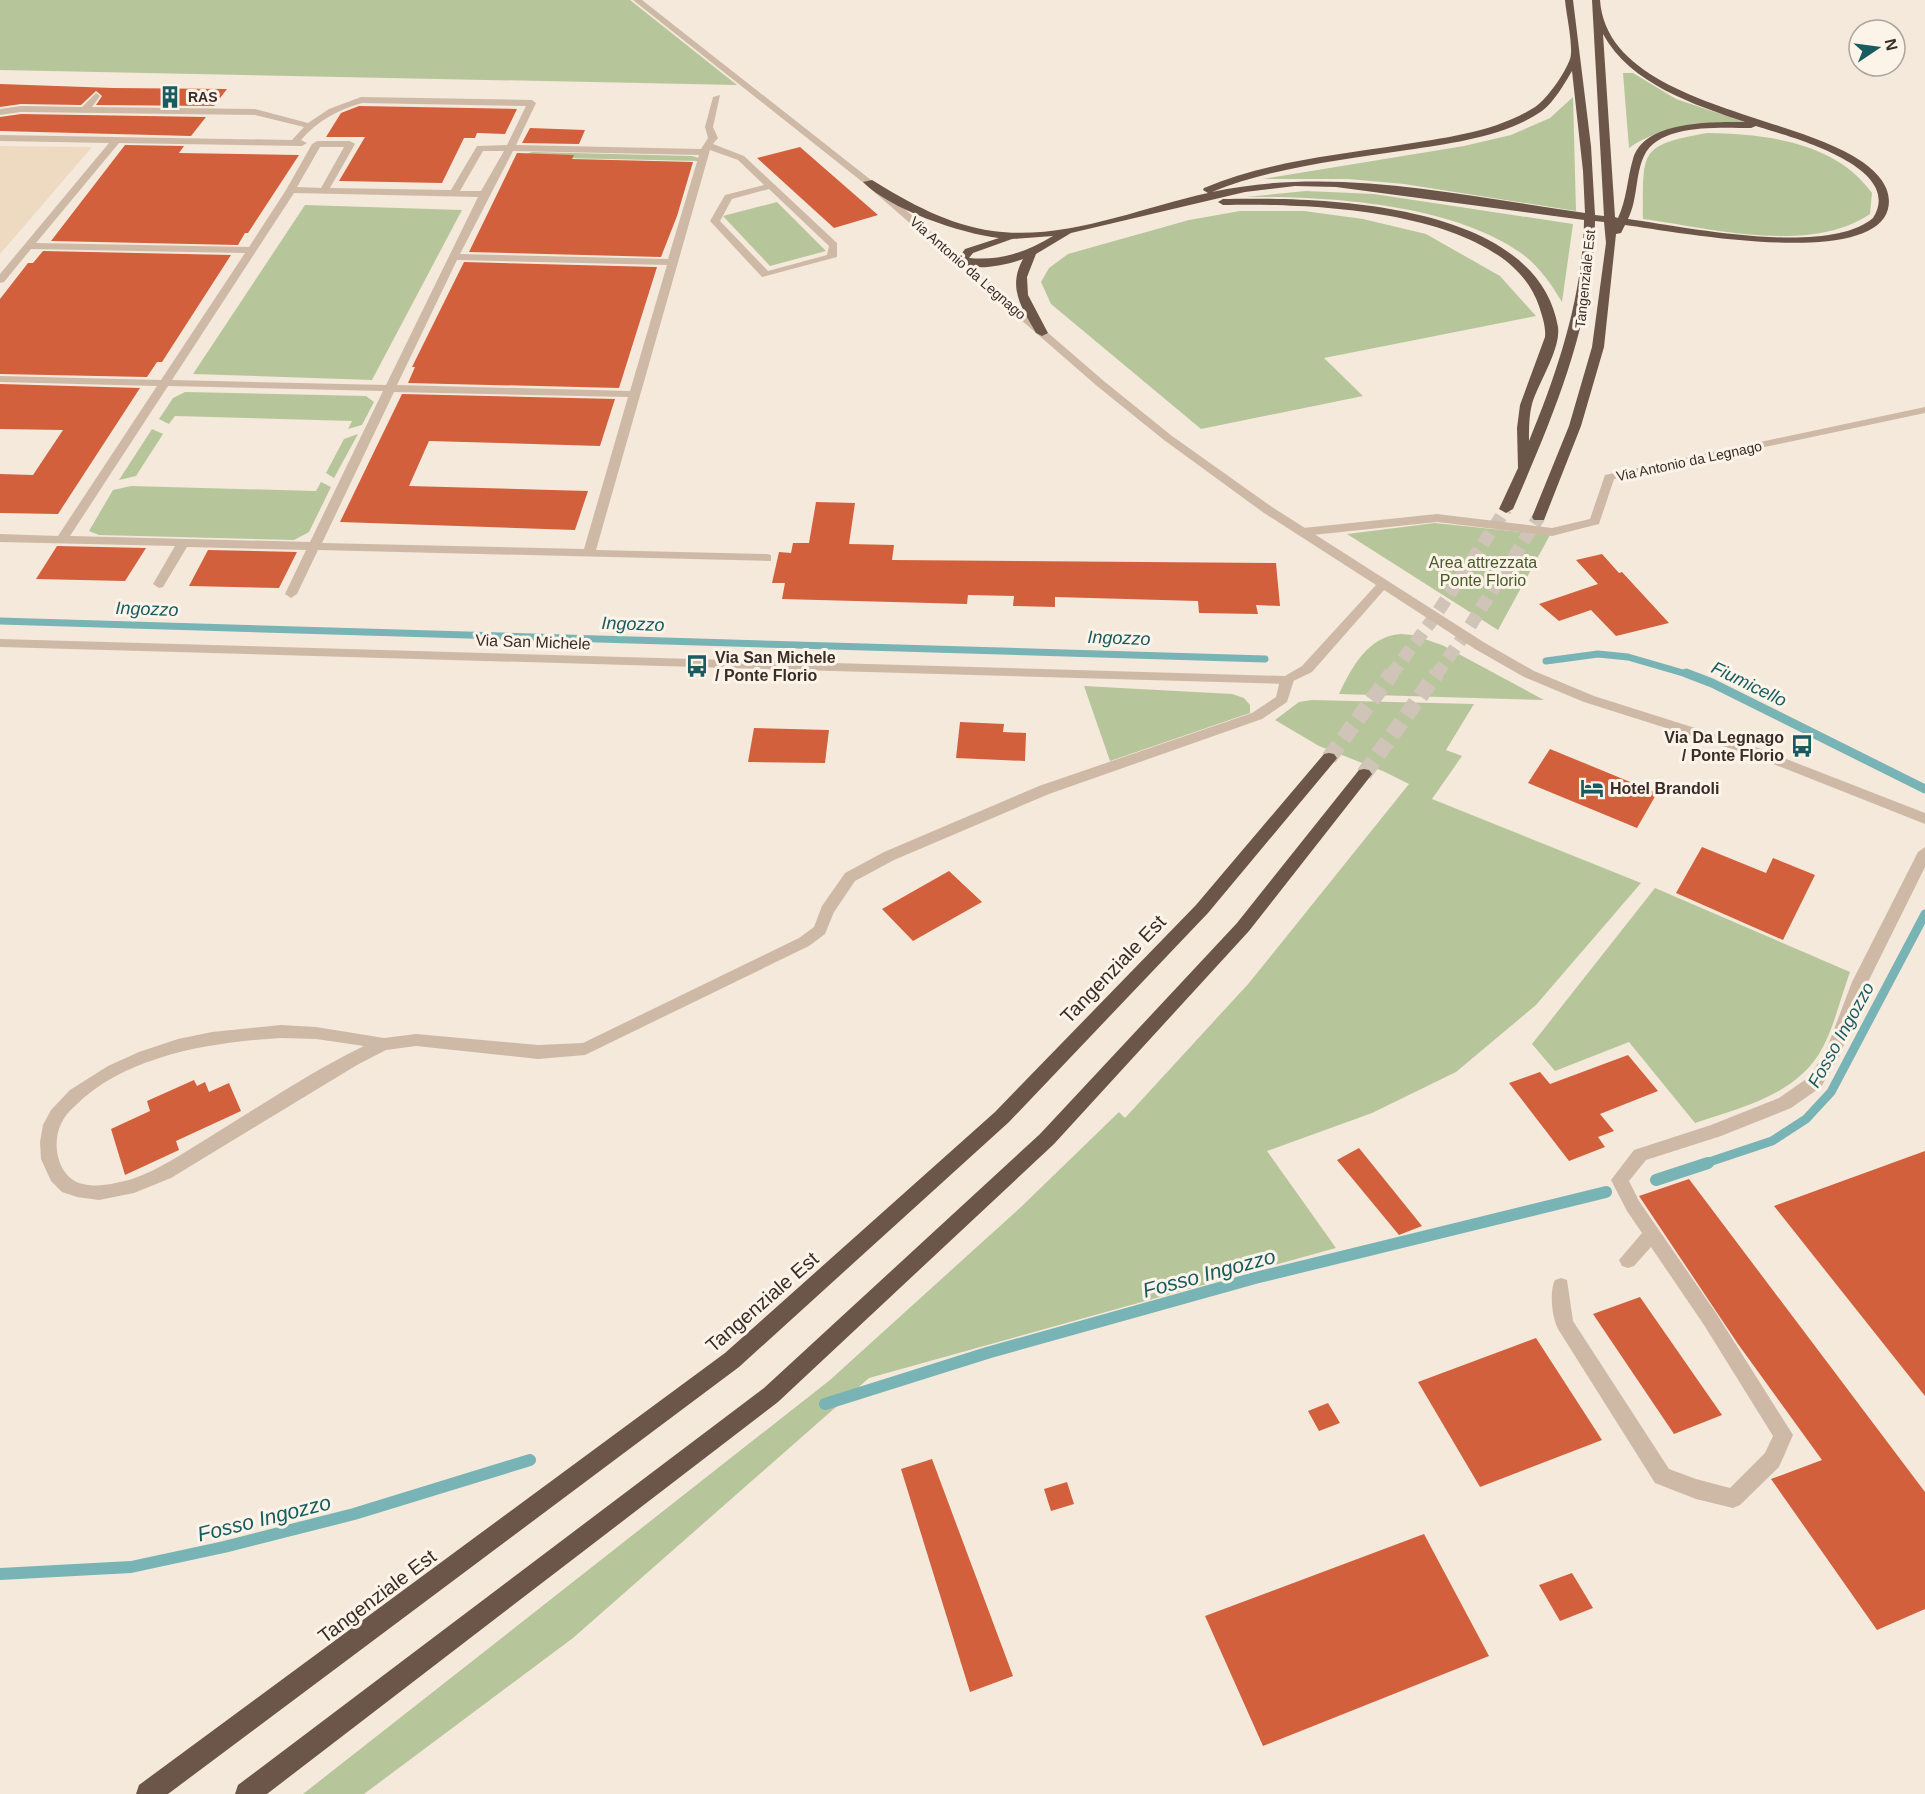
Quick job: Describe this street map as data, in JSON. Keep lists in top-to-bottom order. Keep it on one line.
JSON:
{"streets":{"highway":["Tangenziale Est"],"street":["Via Antonio da Legnago","Via San Michele"]},"water":["Ingozzo","Fiumicello","Fosso Ingozzo"],"parks":["Area attrezzata Ponte Florio"],"places":{"building":["RAS"],"bus stop":["Via San Michele / Ponte Florio","Via Da Legnago / Ponte Florio"],"hotel":["Hotel Brandoli"]},"north":"right"}
